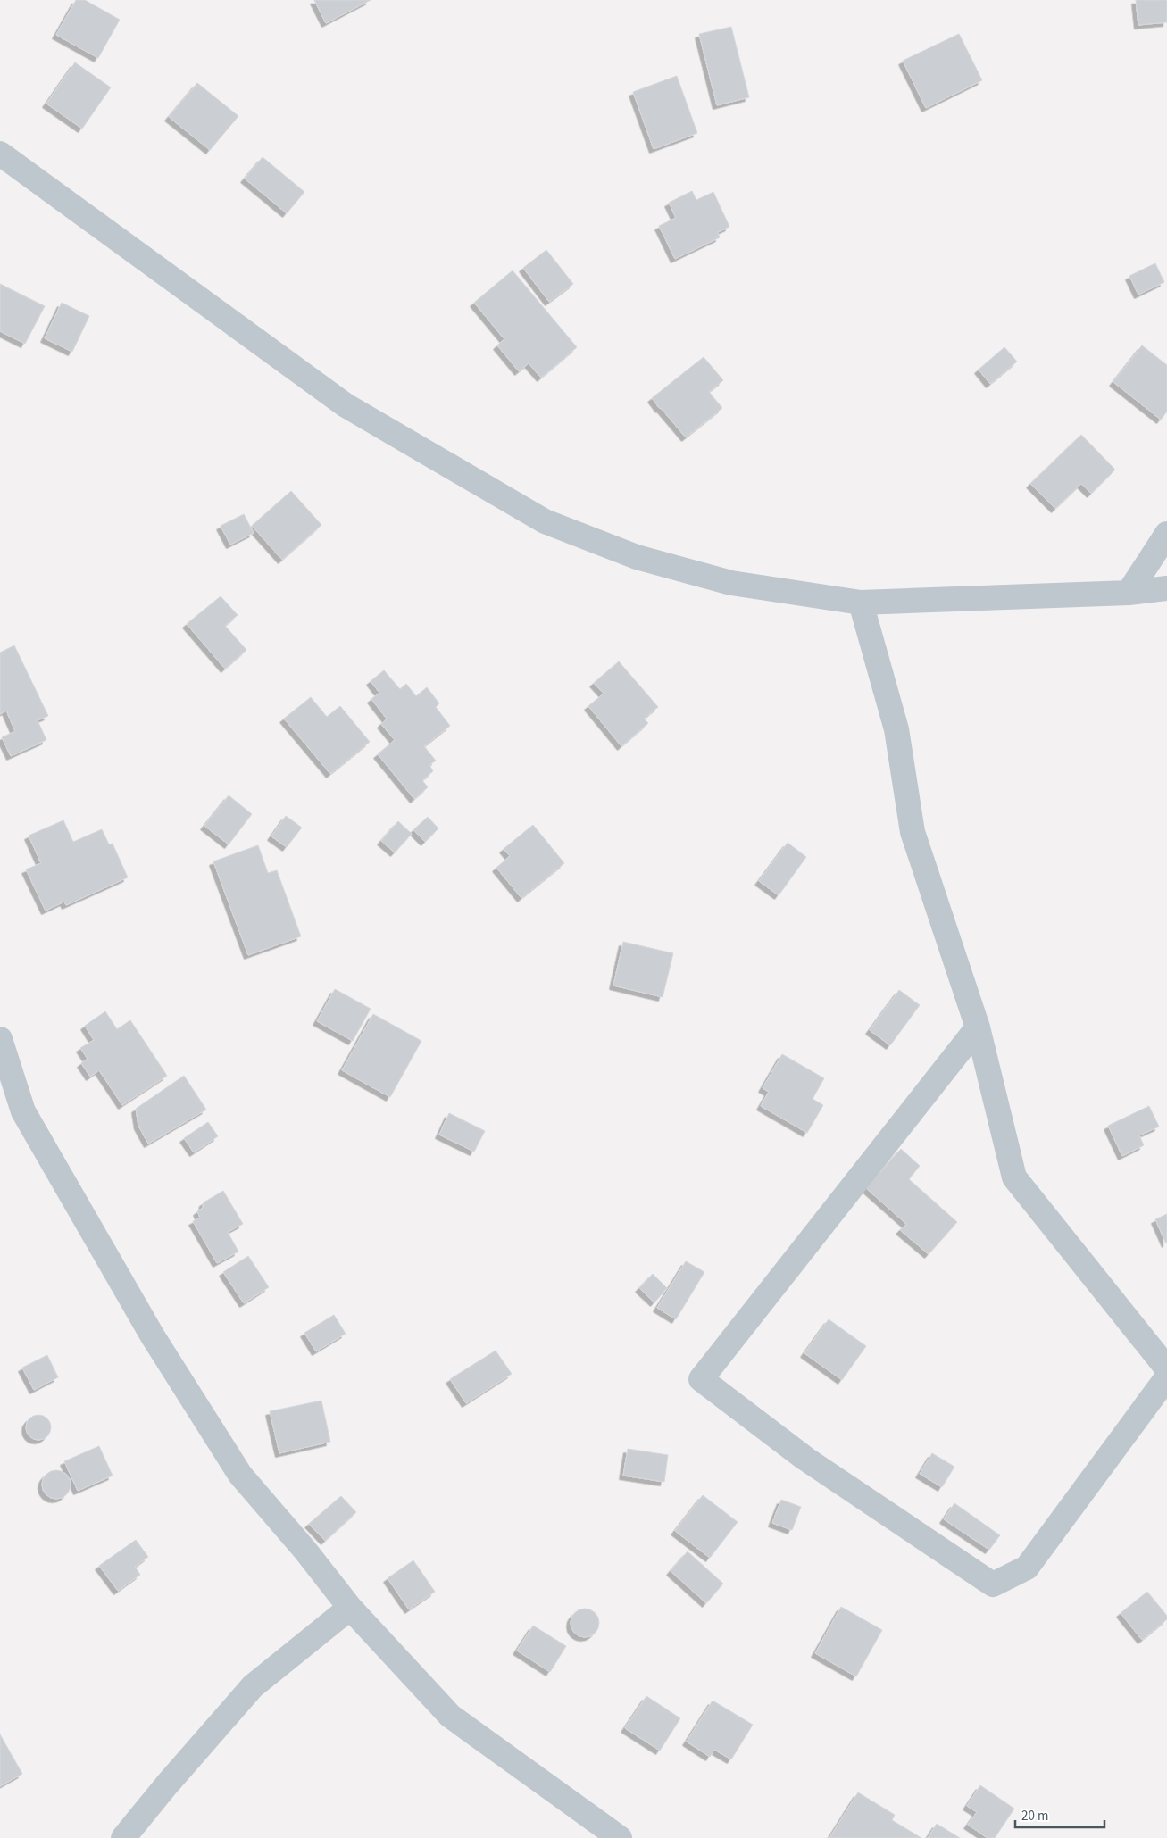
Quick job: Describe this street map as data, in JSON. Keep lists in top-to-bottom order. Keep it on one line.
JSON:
{"scale_bar":"20 m"}
